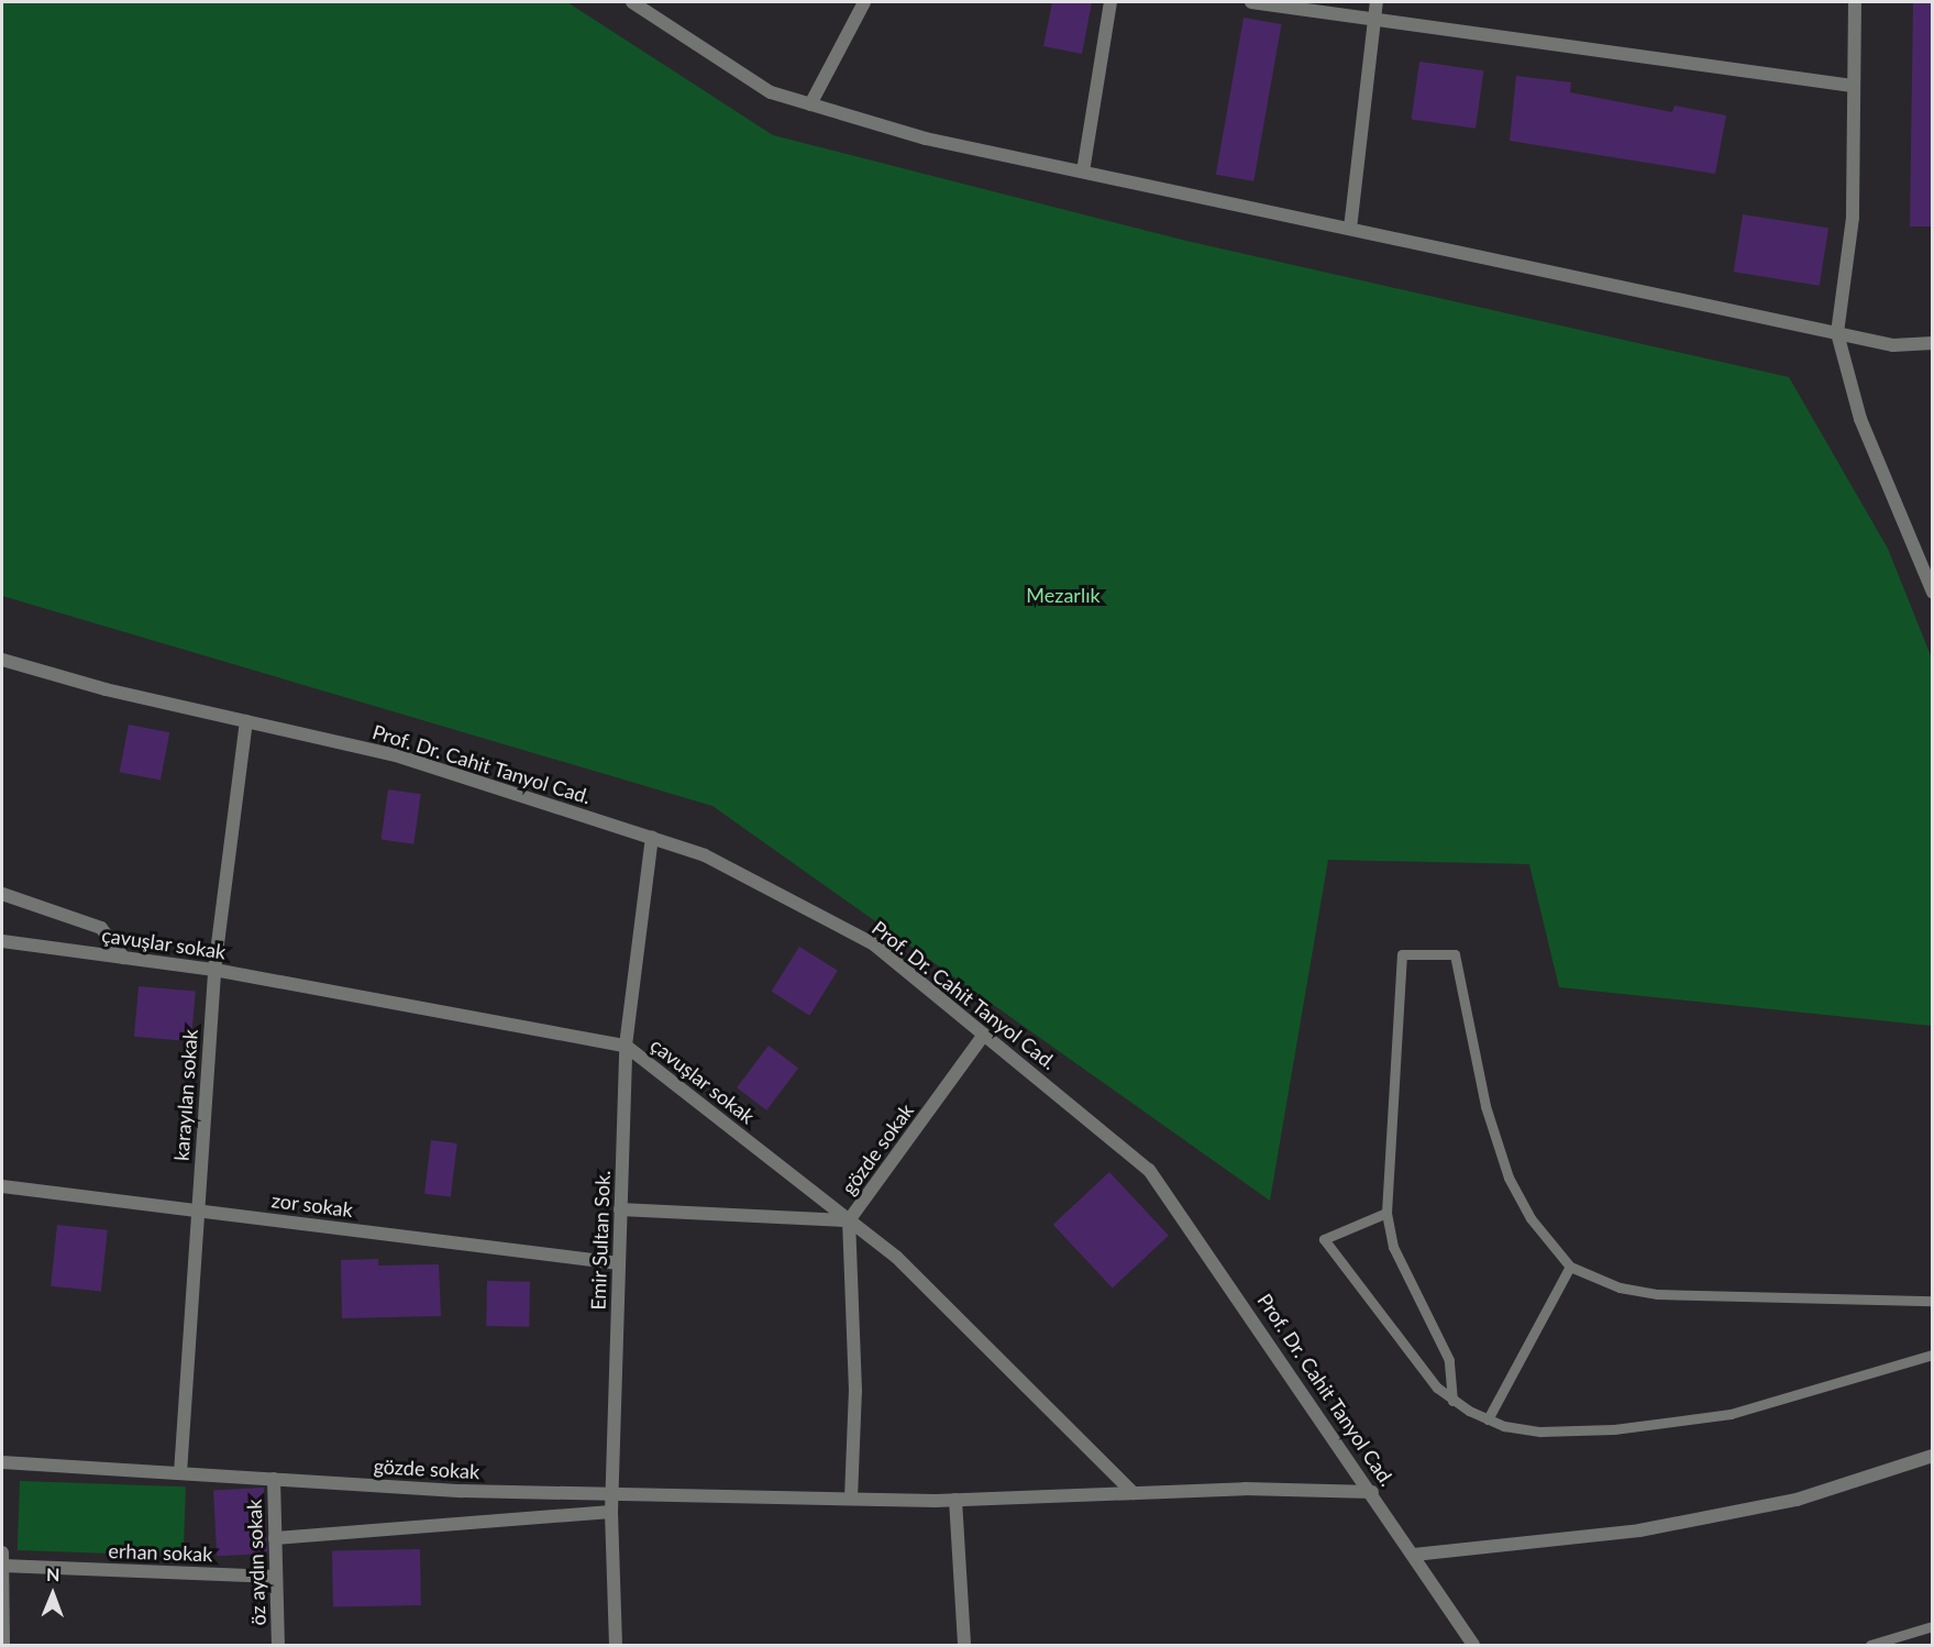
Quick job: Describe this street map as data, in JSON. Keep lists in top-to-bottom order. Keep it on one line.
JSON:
{"streets":{"street":["Prof. Dr. Cahit Tanyol Cad.","çavuşlar sokak","karayılan sokak","gözde sokak","zor sokak","Emir Sultan Sok.","erhan sokak","öz aydın sokak"]},"crossings":[["Prof. Dr. Cahit Tanyol Cad.","karayılan sokak"],["Prof. Dr. Cahit Tanyol Cad.","gözde sokak"],["Prof. Dr. Cahit Tanyol Cad.","Emir Sultan Sok."],["çavuşlar sokak","karayılan sokak"],["çavuşlar sokak","gözde sokak"],["çavuşlar sokak","Emir Sultan Sok."],["karayılan sokak","gözde sokak"],["karayılan sokak","zor sokak"],["gözde sokak","Emir Sultan Sok."],["gözde sokak","öz aydın sokak"],["zor sokak","Emir Sultan Sok."],["erhan sokak","öz aydın sokak"]],"parks":["Mezarlık"],"north":"top"}
